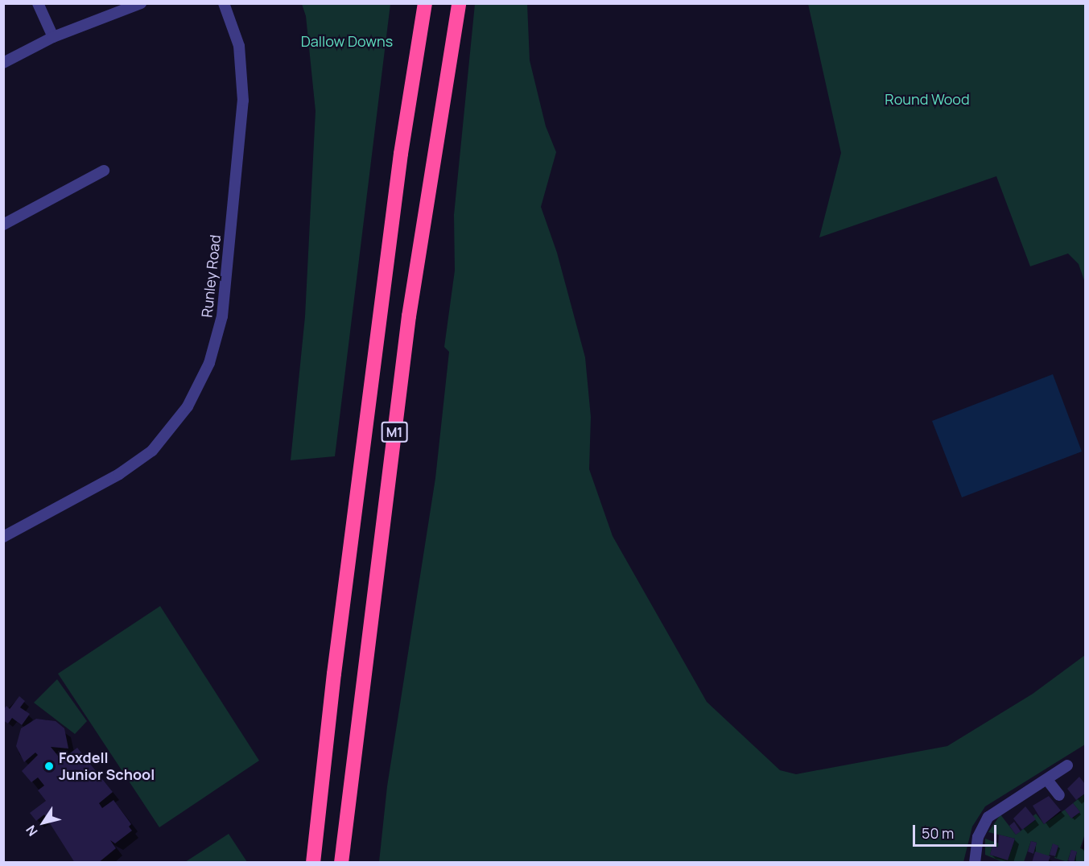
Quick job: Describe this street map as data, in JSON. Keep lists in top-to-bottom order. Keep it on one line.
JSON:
{"streets":{"highway":["M1"],"street":["Runley Road"]},"parks":["Dallow Downs","Round Wood"],"places":["Foxdell Junior School"],"scale_bar":"50 m","north":"bottom left"}
